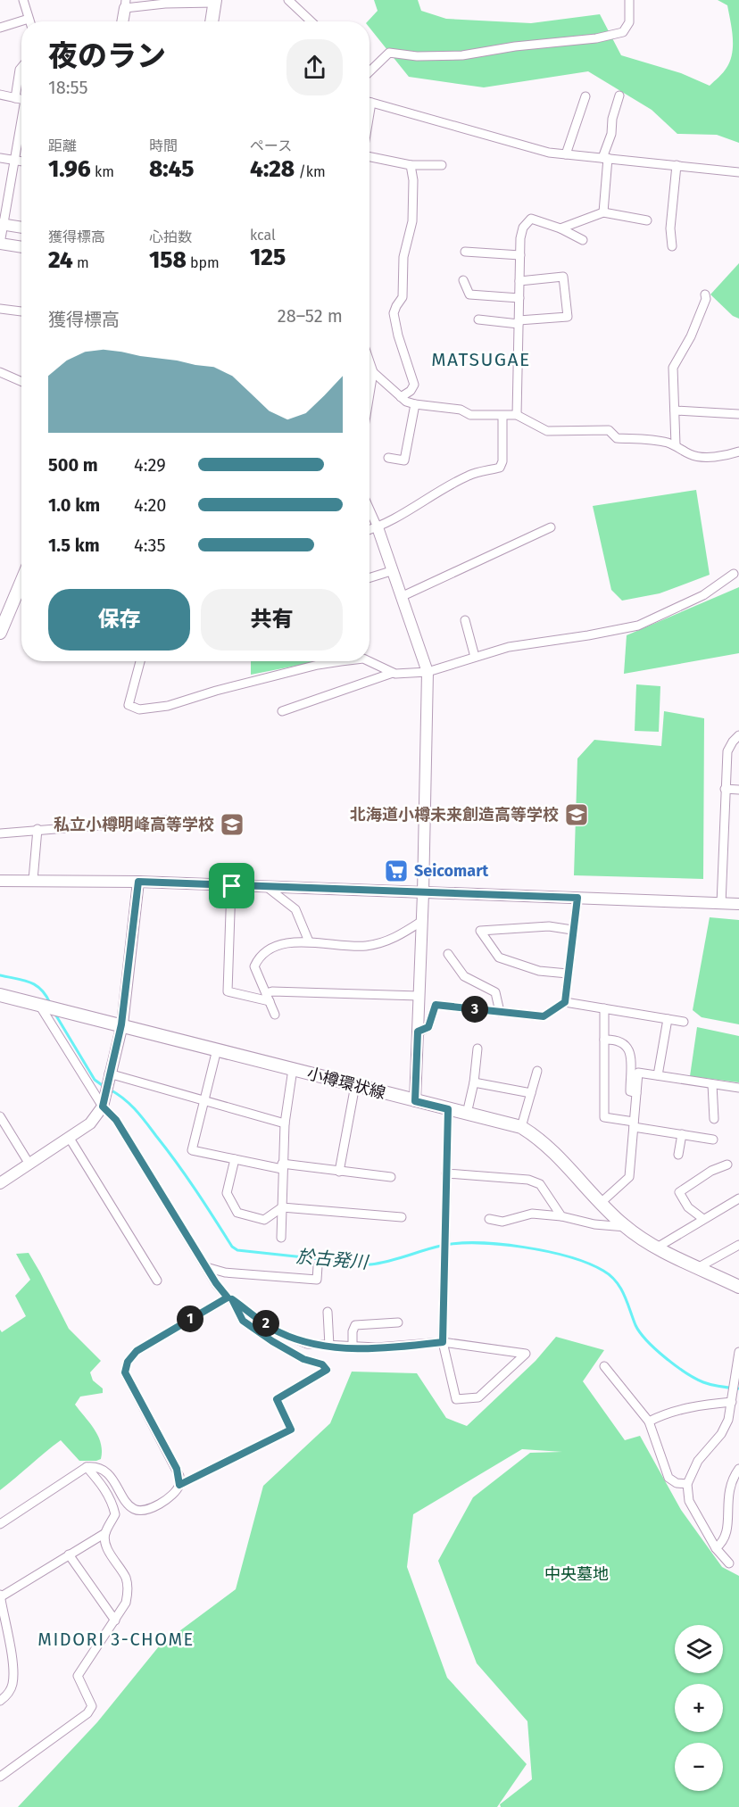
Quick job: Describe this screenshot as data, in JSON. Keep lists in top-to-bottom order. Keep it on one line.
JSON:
{"streets":{"main road":["小樽環状線"]},"districts":["MATSUGAE","MIDORI 3-CHOME"],"water":["於古発川"],"parks":["中央墓地"],"places":{"school or university":["北海道小樽未来創造高等学校","私立小樽明峰高等学校"],"supermarket":["Seicomart"]},"page":{"heading":["夜のラン","18:55"],"stats":[["距離","1.96 km"],["時間","8:45"],["ペース","4:28 /km"],["獲得標高","24 m"],["心拍数","158 bpm"],["kcal","125"]],"chart":["獲得標高","28–52 m"],"list":[{"name":"500 m","note":"4:29"},{"name":"1.0 km","note":"4:20"},{"name":"1.5 km","note":"4:35"}],"buttons":["保存","共有"],"pins":["3","1","2"],"map_buttons":["+","−"]}}
